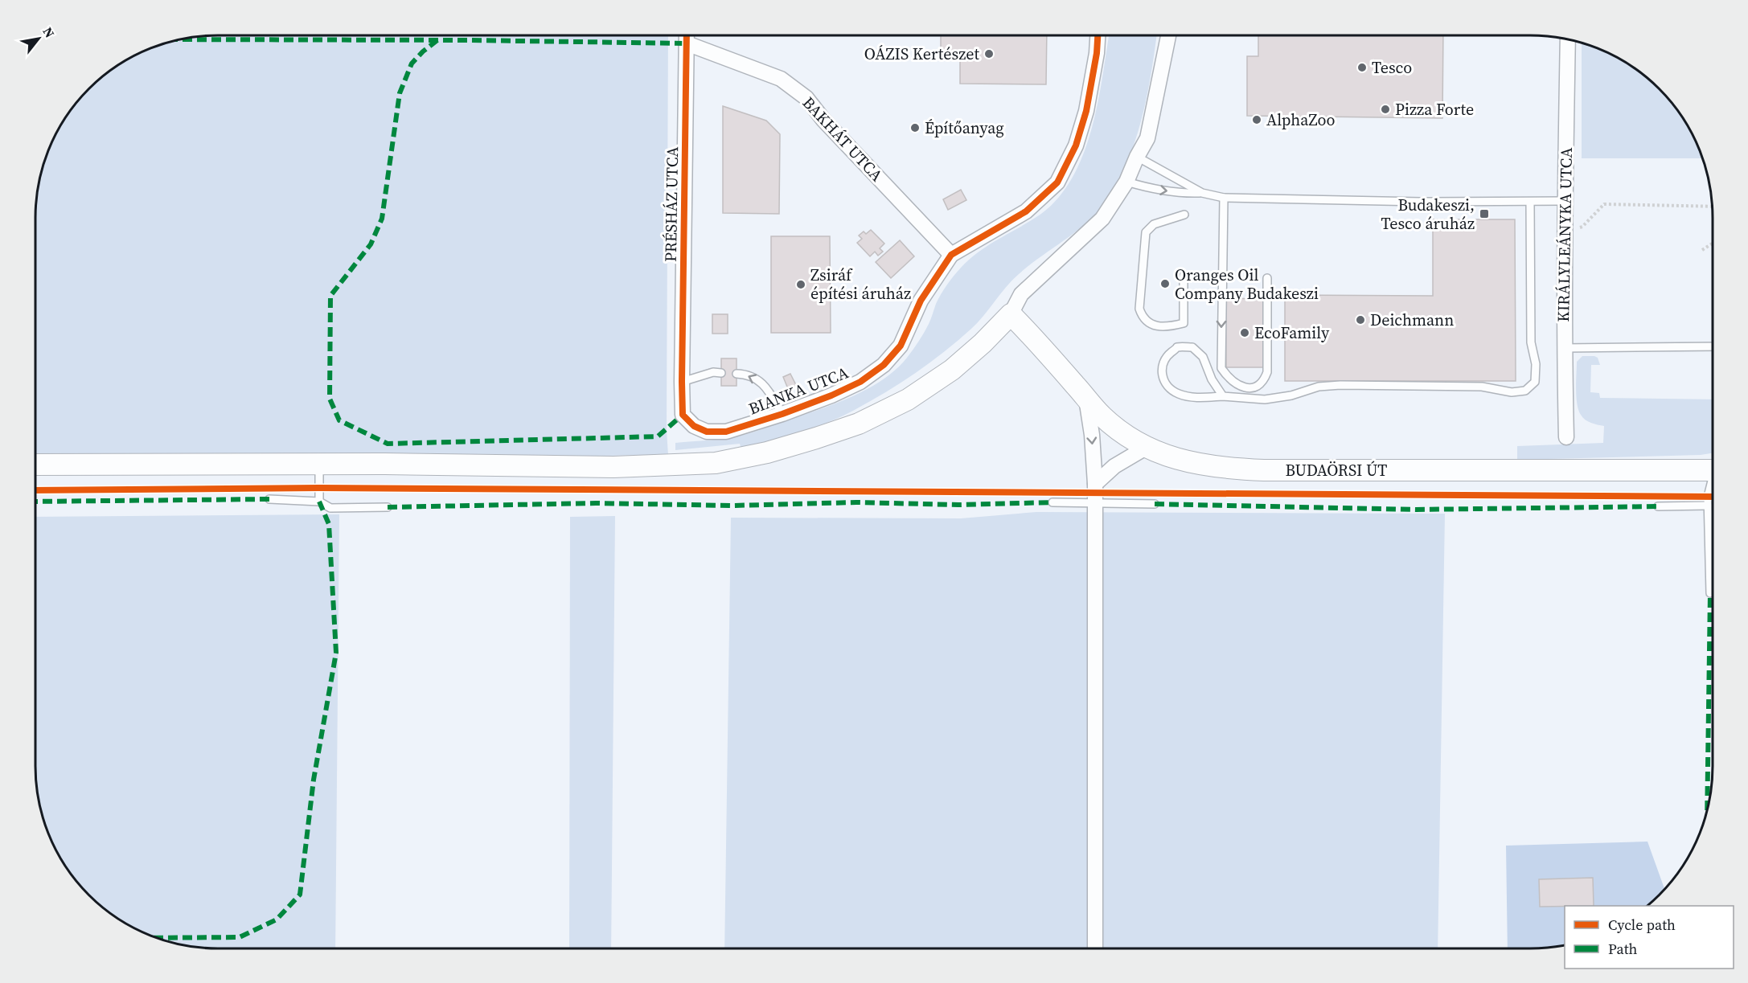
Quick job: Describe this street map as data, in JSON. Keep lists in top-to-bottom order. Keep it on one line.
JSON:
{"streets":{"main road":["BUDAÖRSI ÚT"],"street":["BAKHÁT UTCA","PRÉSHÁZ UTCA","KIRÁLYLEÁNYKA UTCA","BIANKA UTCA"]},"crossings":[["BAKHÁT UTCA","PRÉSHÁZ UTCA"],["BAKHÁT UTCA","BIANKA UTCA"],["PRÉSHÁZ UTCA","BIANKA UTCA"]],"places":{"other":["OÁZIS Kertészet","Tesco","Pizza Forte","AlphaZoo","Építőanyag","Oranges Oil Company Budakeszi","Zsiráf építési áruház","Deichmann","EcoFamily"],"transit":["Budakeszi, Tesco áruház"]},"legend":["Cycle path","Path"],"north":"top right"}
